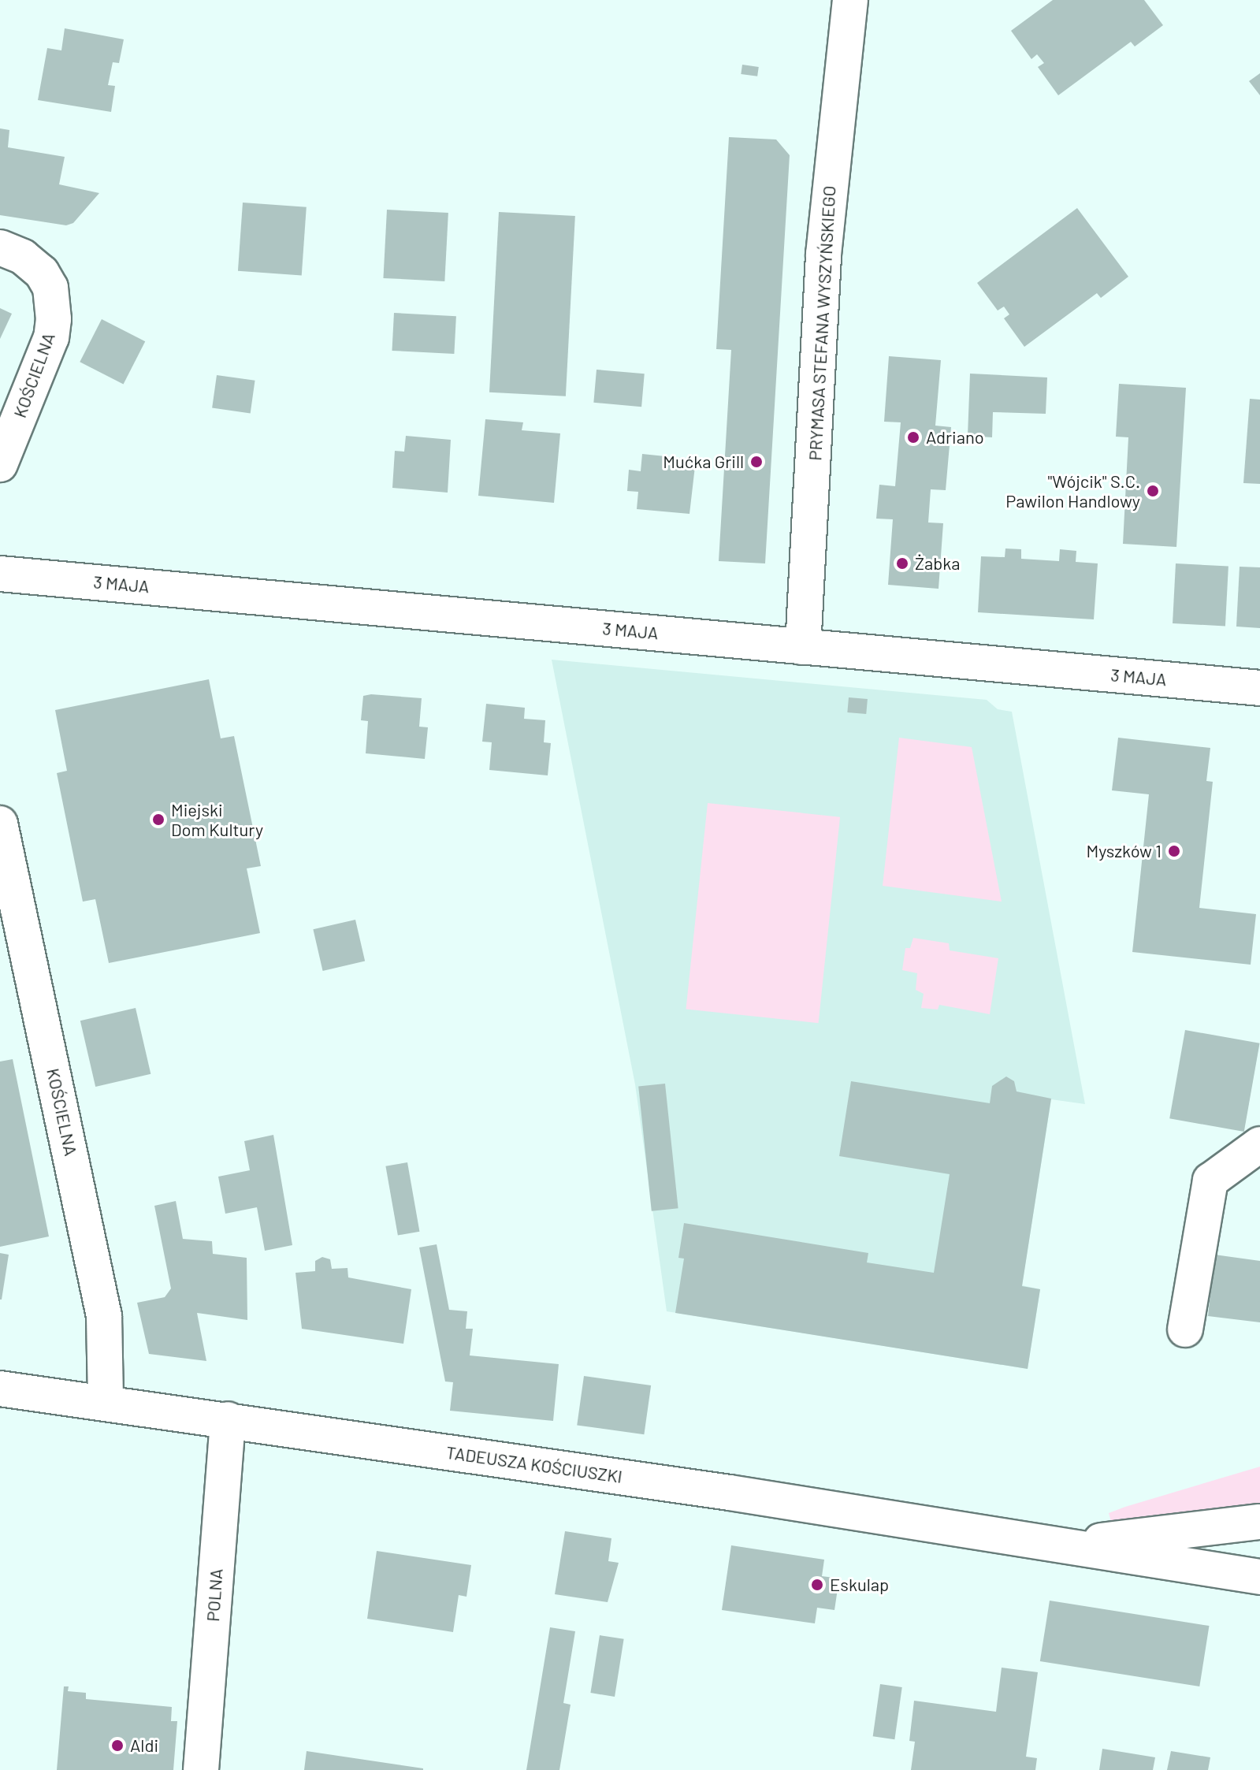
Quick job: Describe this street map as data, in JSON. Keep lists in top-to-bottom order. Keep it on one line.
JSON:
{"streets":{"street":["PRYMASA STEFANA WYSZYŃSKIEGO","KOŚCIELNA","3 MAJA","TADEUSZA KOŚCIUSZKI","POLNA"]},"crossings":[["PRYMASA STEFANA WYSZYŃSKIEGO","3 MAJA"],["KOŚCIELNA","TADEUSZA KOŚCIUSZKI"],["TADEUSZA KOŚCIUSZKI","POLNA"]],"places":["Adriano","Mućka Grill","\"Wójcik\" S.C. Pawilon Handlowy","Żabka","Miejski Dom Kultury","Myszków 1","Eskulap","Aldi"]}
